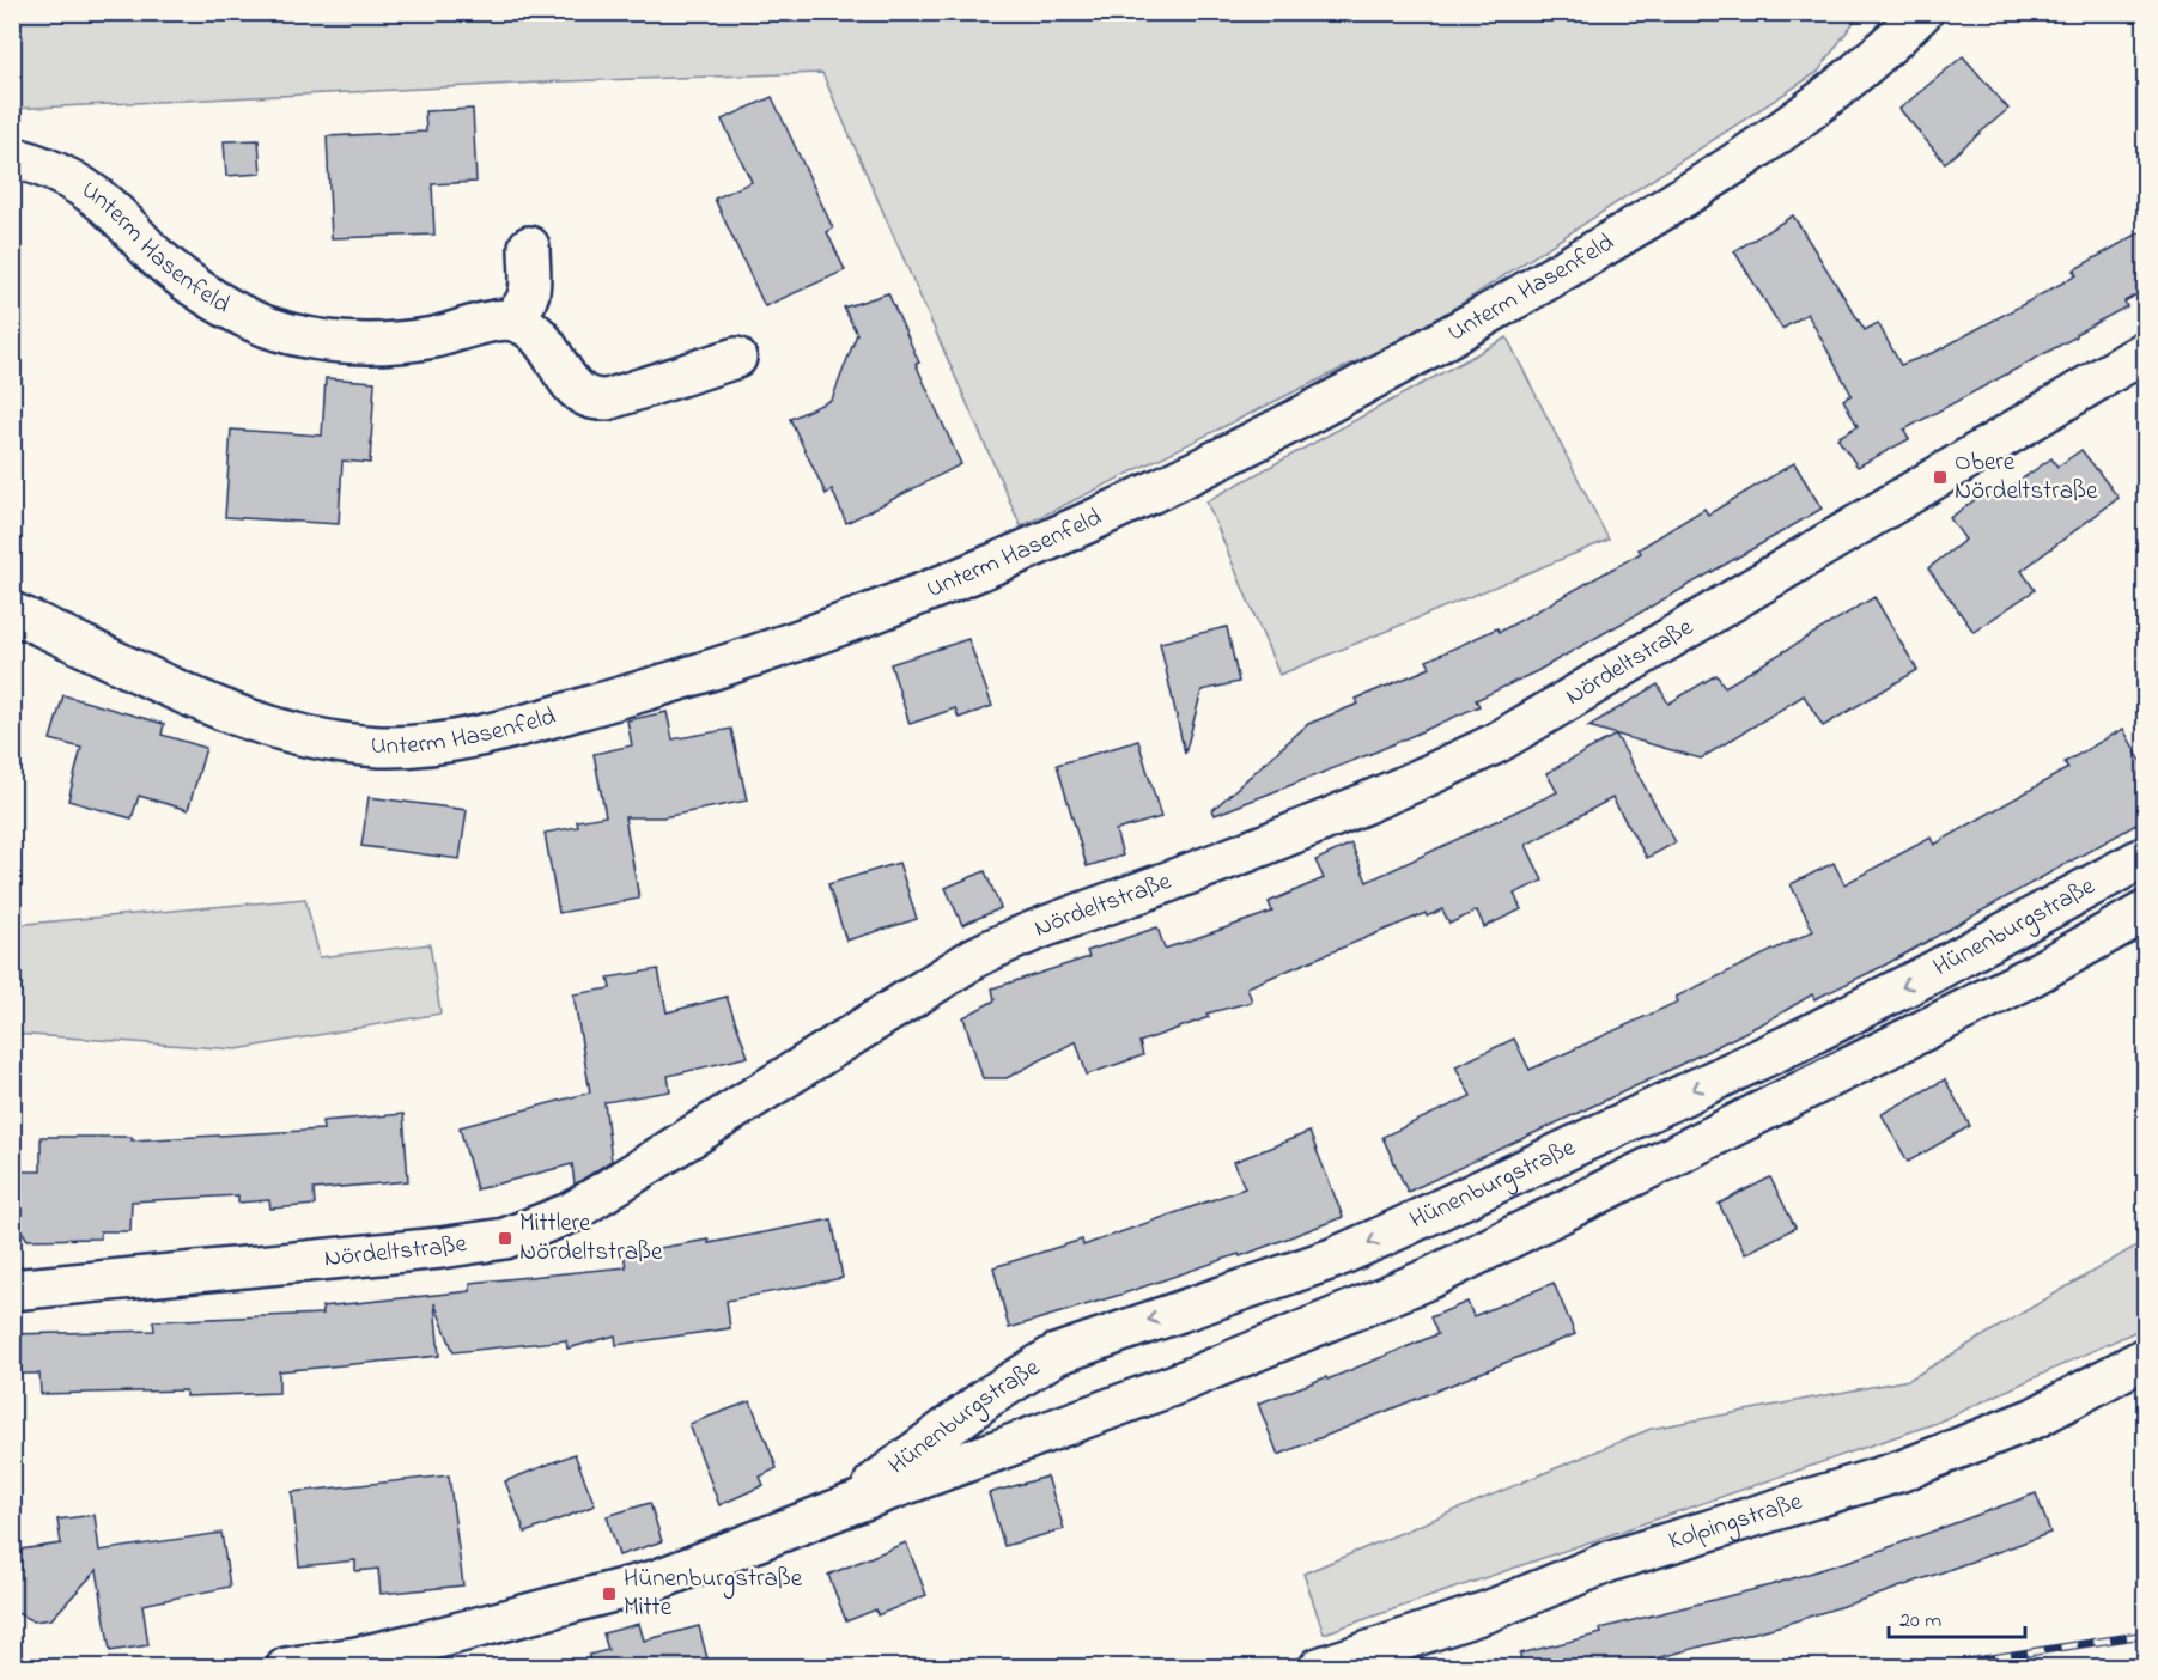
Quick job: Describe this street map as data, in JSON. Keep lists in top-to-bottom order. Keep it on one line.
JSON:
{"streets":{"street":["Unterm Hasenfeld","Nördeltstraße","Hünenburgstraße","Kolpingstraße"]},"places":{"transit":["Obere Nördeltstraße","Mittlere Nördeltstraße","Hünenburgstraße Mitte"]},"scale_bar":"20 m"}
